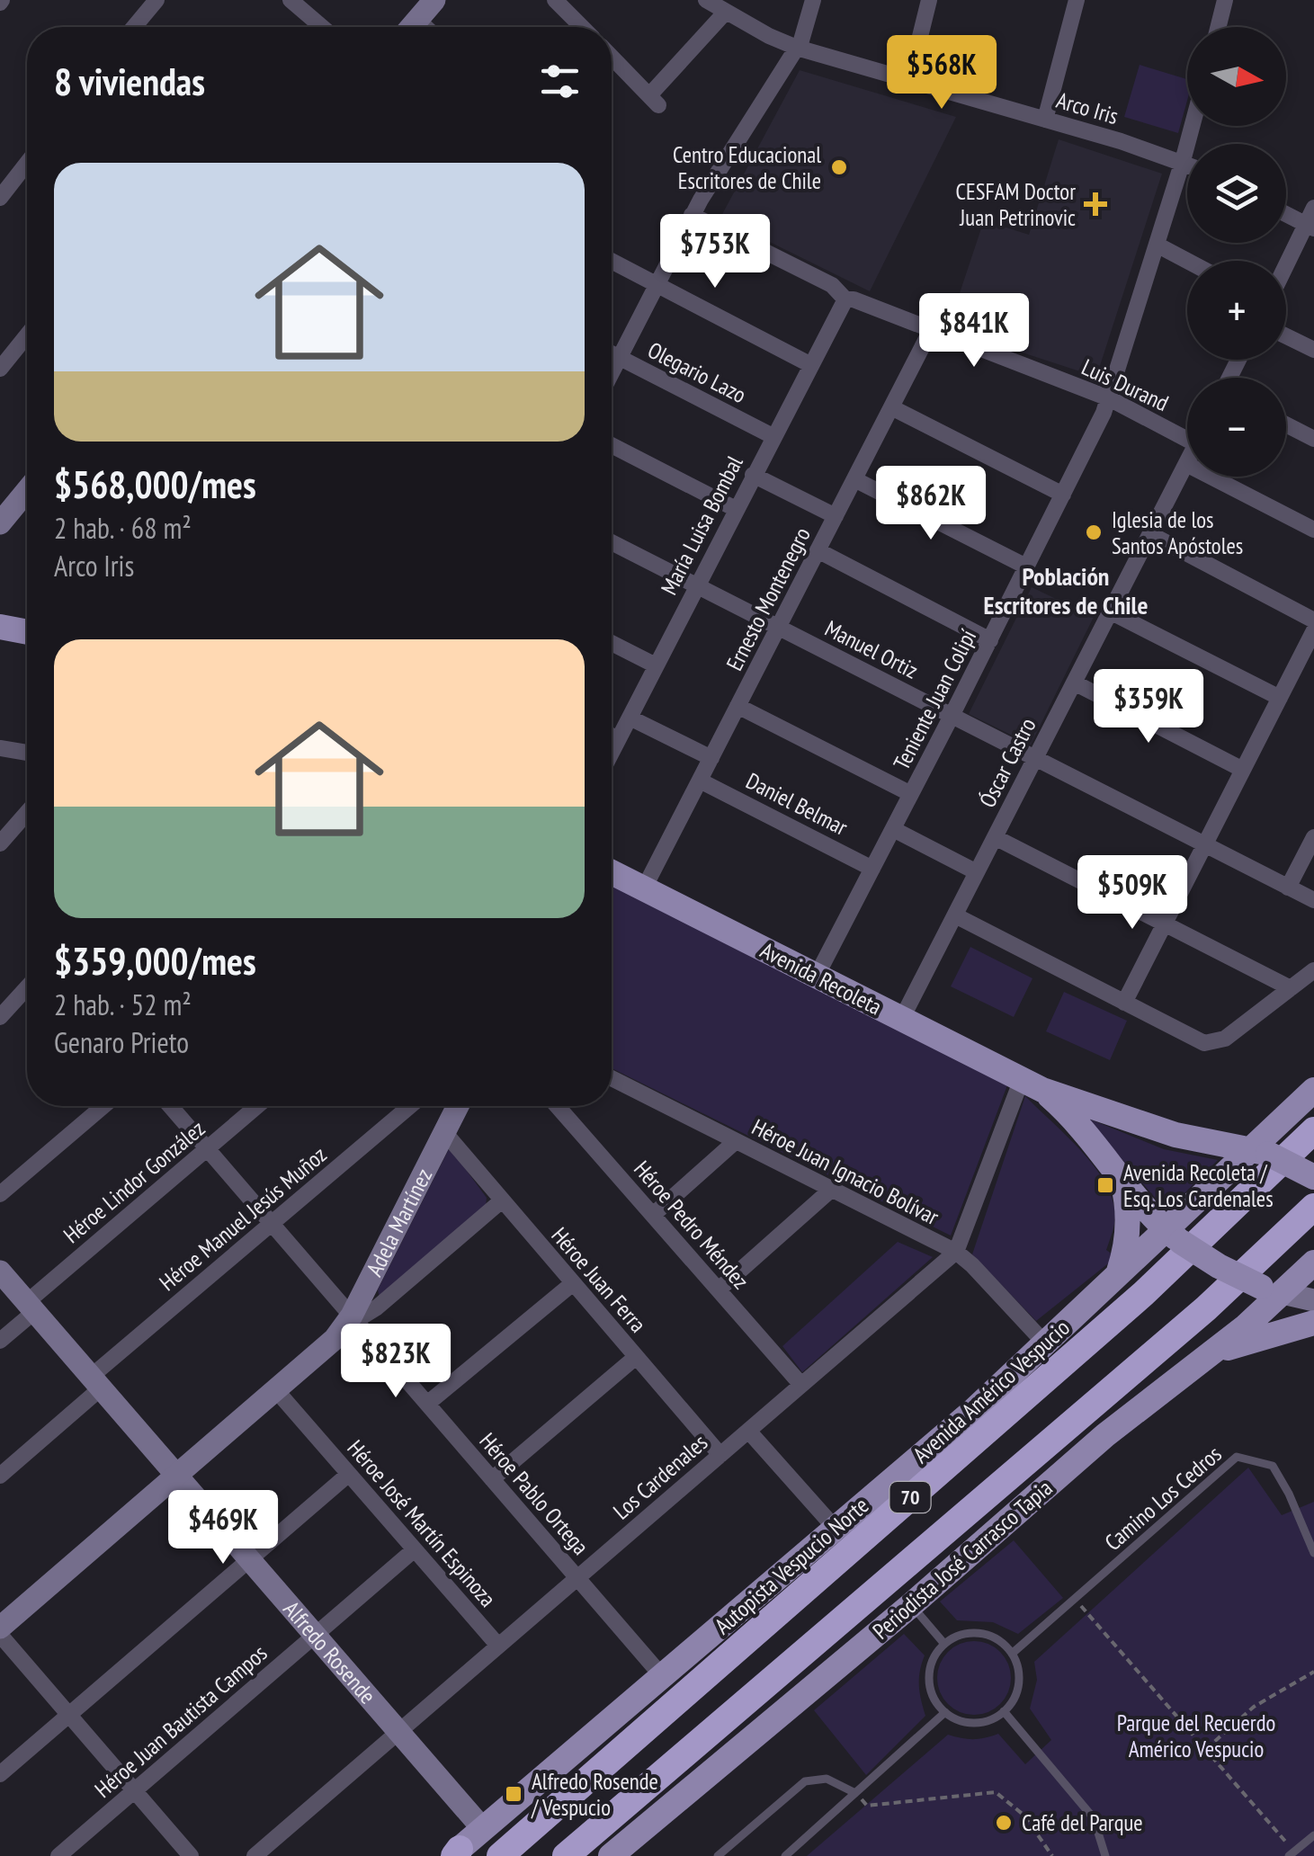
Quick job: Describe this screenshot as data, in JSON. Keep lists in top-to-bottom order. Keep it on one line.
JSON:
{"streets":{"highway":["70","Autopista Vespucio Norte"],"main road":["Avenida Recoleta","Avenida Américo Vespucio","Periodista José Carrasco Tapia"],"street":["Arco Iris","Olegario Lazo","Luis Durand","María Luisa Bombal","Ernesto Montenegro","Manuel Ortiz","Teniente Juan Colipí","Óscar Castro","Daniel Belmar","Héroe Juan Ignacio Bolívar","Héroe Lindor González","Héroe Manuel Jesús Muñoz","Adela Martínez","Héroe Pedro Méndez","Héroe Juan Ferra","Los Cardenales","Héroe Pablo Ortega","Héroe José Martín Espinoza","Alfredo Rosende","Héroe Juan Bautista Campos"],"lane":["Camino Los Cedros"]},"crossings":[["Arco Iris","Teniente Juan Colipí"],["Olegario Lazo","María Luisa Bombal"],["Luis Durand","María Luisa Bombal"],["Luis Durand","Ernesto Montenegro"],["Luis Durand","Teniente Juan Colipí"],["María Luisa Bombal","Manuel Ortiz"],["Ernesto Montenegro","Manuel Ortiz"],["Ernesto Montenegro","Daniel Belmar"],["Ernesto Montenegro","Avenida Recoleta"],["Manuel Ortiz","Teniente Juan Colipí"],["Manuel Ortiz","Óscar Castro"],["Teniente Juan Colipí","Daniel Belmar"],["Teniente Juan Colipí","Avenida Recoleta"],["Óscar Castro","Avenida Recoleta"],["Avenida Recoleta","Avenida Américo Vespucio"],["Avenida Recoleta","Los Cardenales"],["Avenida Recoleta","Periodista José Carrasco Tapia"],["Héroe Juan Ignacio Bolívar","Avenida Américo Vespucio"],["Héroe Juan Ignacio Bolívar","Los Cardenales"],["Héroe Lindor González","Héroe Pablo Ortega"],["Héroe Lindor González","Alfredo Rosende"],["Héroe Manuel Jesús Muñoz","Héroe Pablo Ortega"],["Héroe Manuel Jesús Muñoz","Alfredo Rosende"],["Adela Martínez","Héroe Juan Ferra"],["Adela Martínez","Héroe Pablo Ortega"],["Adela Martínez","Héroe José Martín Espinoza"],["Adela Martínez","Alfredo Rosende"],["Héroe Pedro Méndez","Los Cardenales"],["Héroe Juan Ferra","Los Cardenales"],["Avenida Américo Vespucio","Héroe Pablo Ortega"],["Avenida Américo Vespucio","Alfredo Rosende"],["Los Cardenales","Héroe Pablo Ortega"],["Los Cardenales","Héroe José Martín Espinoza"],["Los Cardenales","Alfredo Rosende"],["Héroe José Martín Espinoza","Héroe Juan Bautista Campos"],["Alfredo Rosende","Héroe Juan Bautista Campos"]],"districts":["Población Escritores de Chile"],"parks":["Parque del Recuerdo Américo Vespucio"],"places":{"other":["Centro Educacional Escritores de Chile","Iglesia de los Santos Apóstoles","Café del Parque"],"health":["CESFAM Doctor Juan Petrinovic"],"transit":["Avenida Recoleta / Esq. Los Cardenales","Alfredo Rosende / Vespucio"]},"north":"right","page":{"map_buttons":["+","−"],"heading":"8 viviendas","price":["$568K","$753K","$841K","$862K","$359K","$509K","$823K","$469K"],"list":[{"name":"$568,000/mes","note":"2 hab. · 68 m² · Arco Iris"},{"name":"$359,000/mes","note":"2 hab. · 52 m² · Genaro Prieto"}]}}
